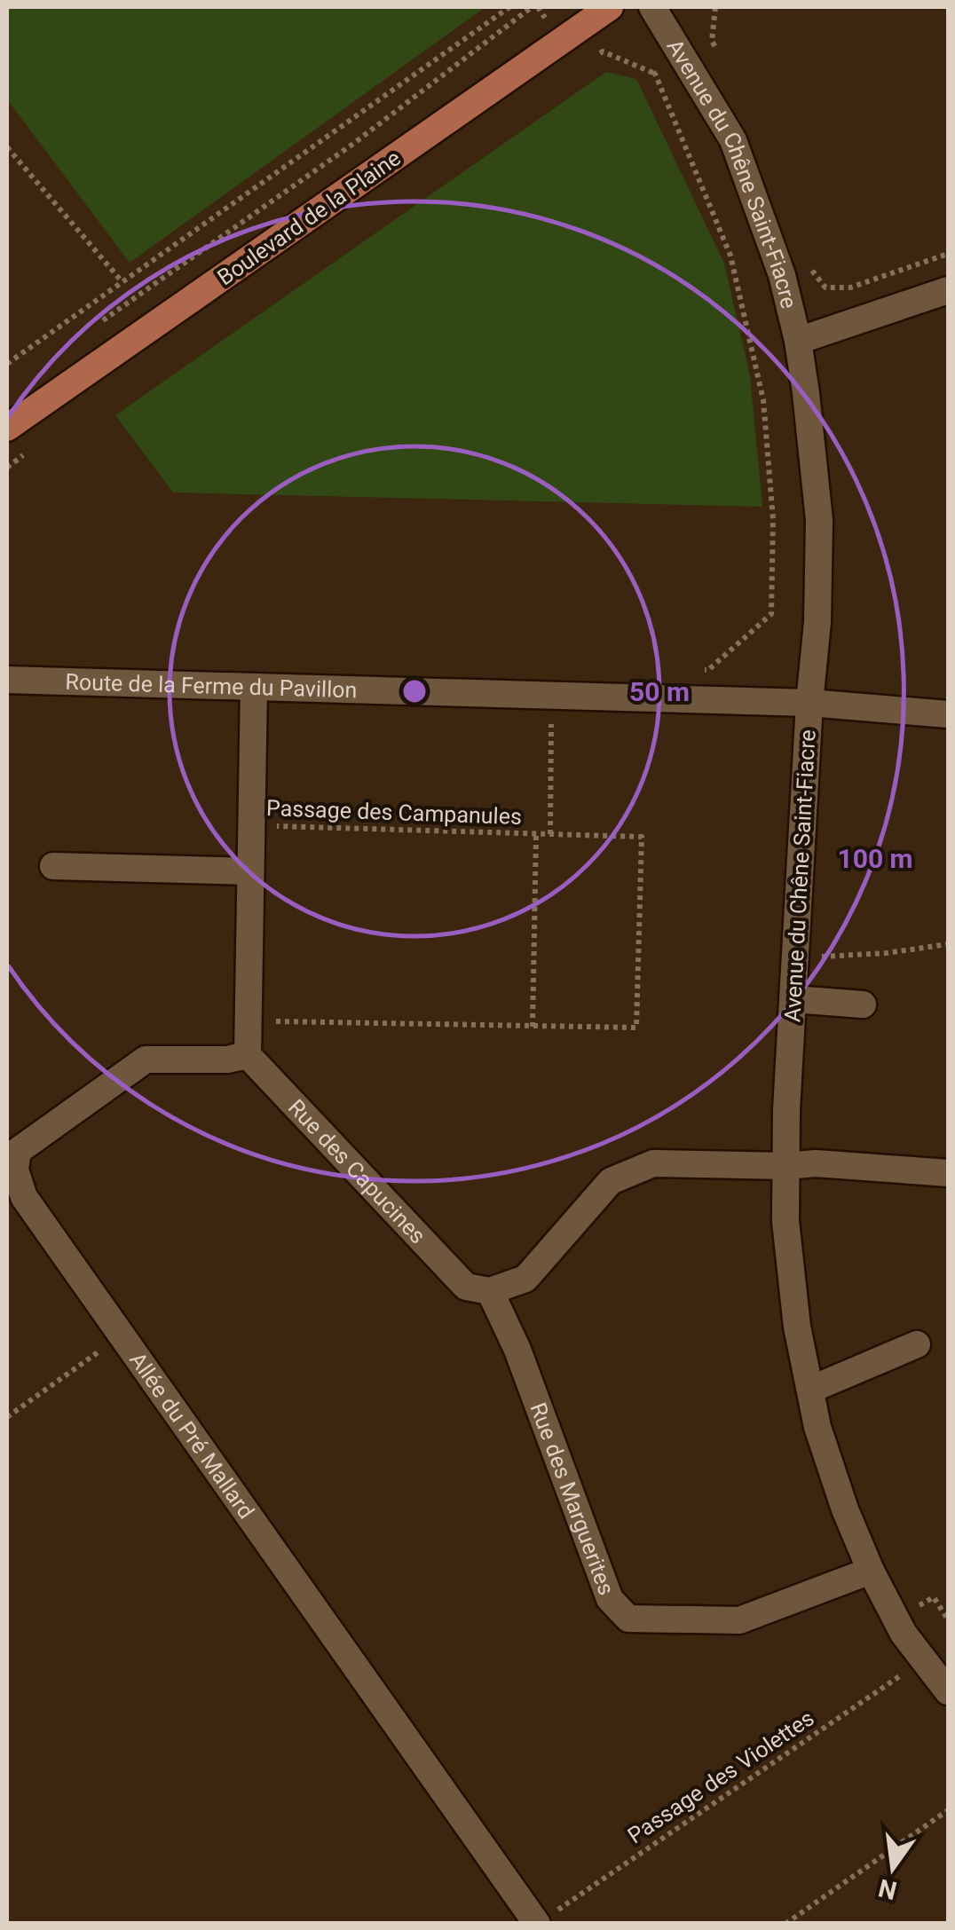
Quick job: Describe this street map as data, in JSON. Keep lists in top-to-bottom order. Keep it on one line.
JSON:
{"streets":{"main road":["Boulevard de la Plaine"],"street":["Avenue du Chêne Saint-Fiacre","Route de la Ferme du Pavillon","Rue des Capucines","Allée du Pré Mallard","Rue des Marguerites"],"path":["Passage des Campanules","Passage des Violettes"]},"crossings":[["Avenue du Chêne Saint-Fiacre","Route de la Ferme du Pavillon"],["Avenue du Chêne Saint-Fiacre","Rue des Marguerites"],["Avenue du Chêne Saint-Fiacre","Passage des Violettes"],["Route de la Ferme du Pavillon","Passage des Campanules"],["Rue des Capucines","Allée du Pré Mallard"],["Rue des Capucines","Rue des Marguerites"],["Allée du Pré Mallard","Passage des Violettes"]],"north":"bottom","rings":["50 m","100 m"]}
